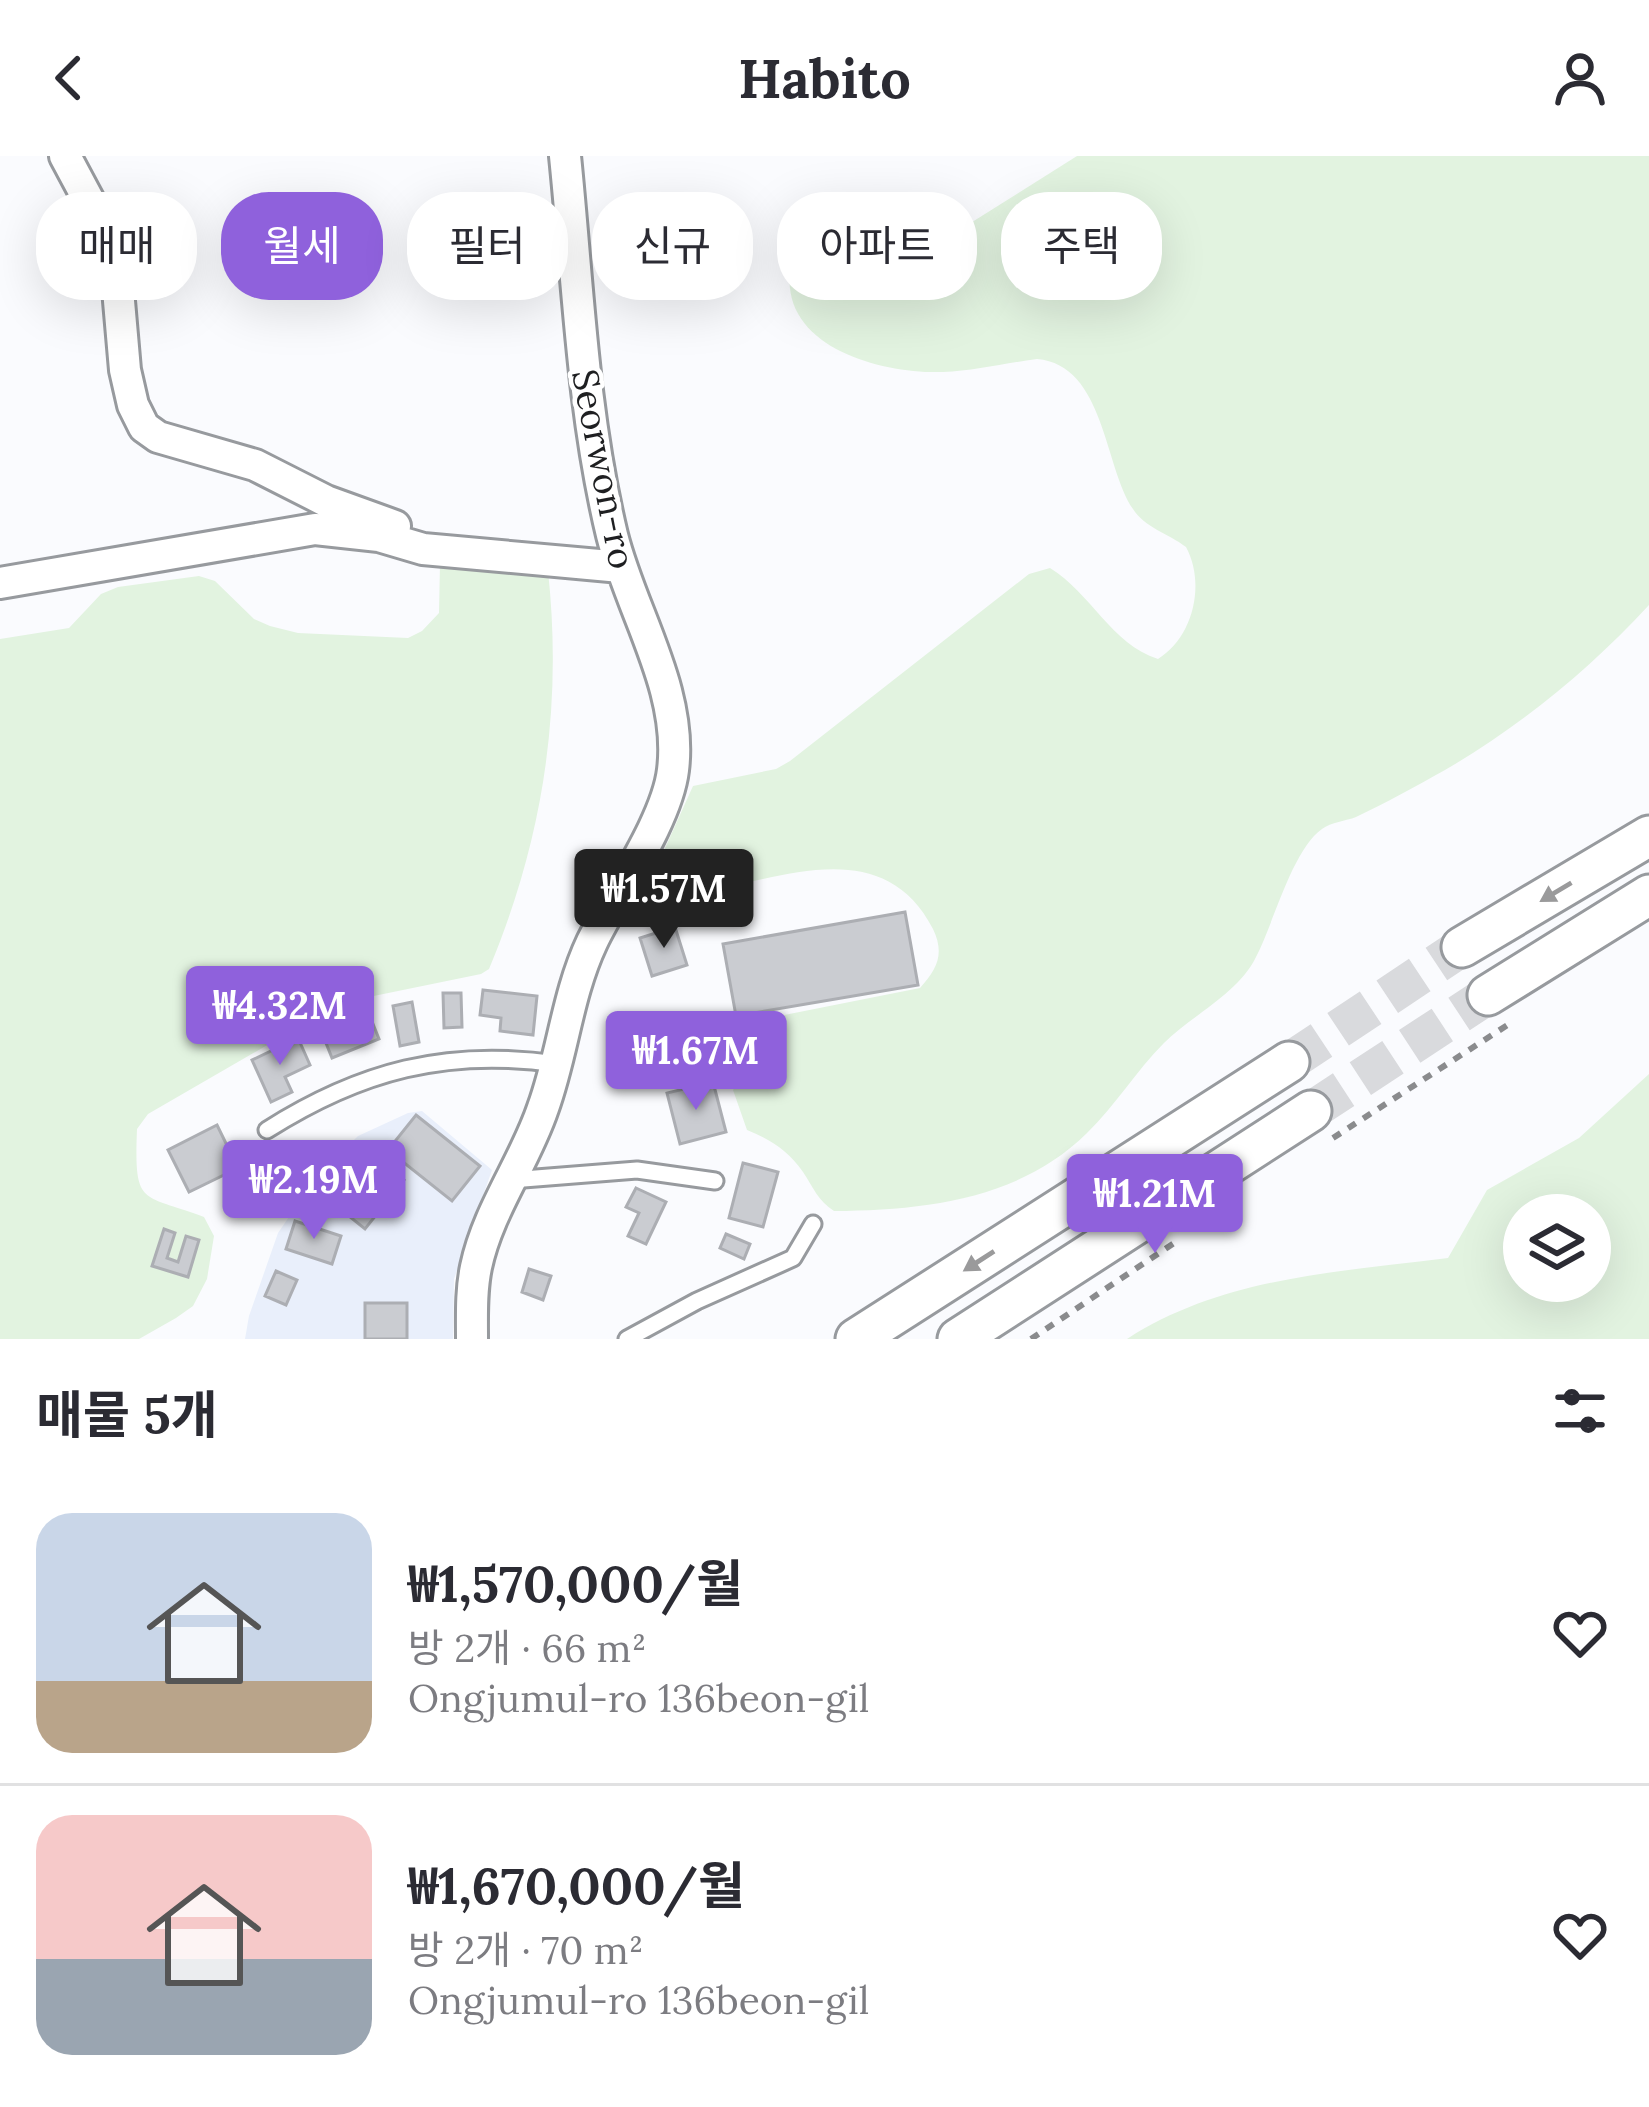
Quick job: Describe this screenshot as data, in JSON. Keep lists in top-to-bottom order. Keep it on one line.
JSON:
{"streets":{"street":["Seorwon-ro"]},"page":{"header":"Habito","chip":["매매","월세","필터","신규","아파트","주택"],"price":["₩1.57M","₩4.32M","₩1.67M","₩2.19M","₩1.21M"],"heading":"매물 5개","list":[{"name":"₩1,570,000/월","note":"방 2개 · 66 m² · Ongjumul-ro 136beon-gil"},{"name":"₩1,670,000/월","note":"방 2개 · 70 m² · Ongjumul-ro 136beon-gil"}]}}
